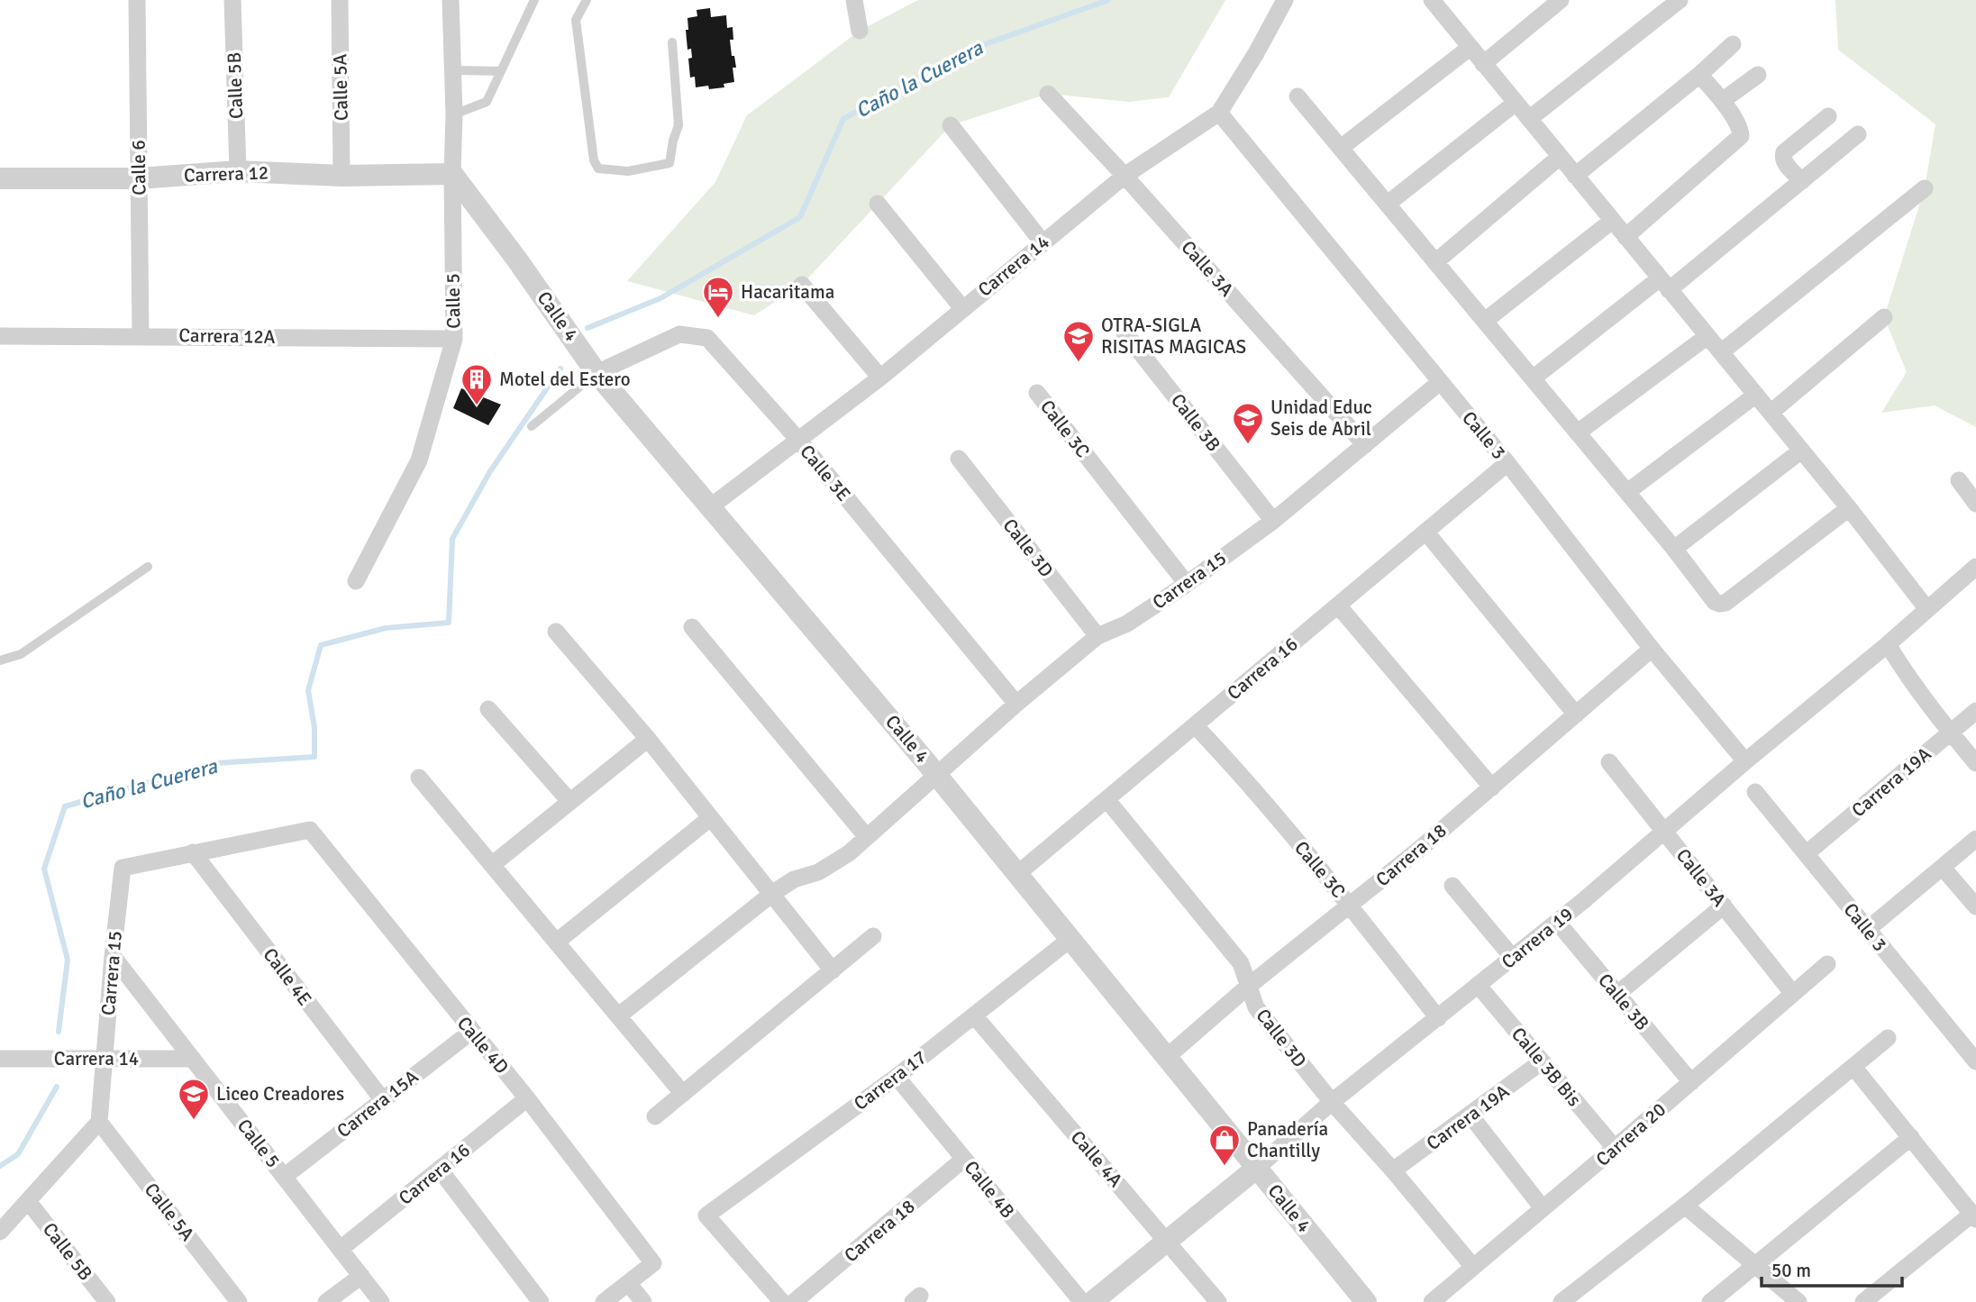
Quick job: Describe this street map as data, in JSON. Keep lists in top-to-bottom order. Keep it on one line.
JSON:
{"streets":{"street":["Calle 5B","Calle 5A","Calle 6","Carrera 12","Carrera 14","Calle 3A","Calle 5","Calle 4","Carrera 12A","Calle 3B","Calle 3C","Calle 3","Calle 3E","Calle 3D","Carrera 15","Carrera 16","Carrera 19A","Carrera 18","Carrera 19","Calle 4E","Calle 4D","Calle 3B Bis","Carrera 17","Carrera 15A","Carrera 20","Calle 4A","Calle 4B"]},"crossings":[["Calle 5B","Carrera 12"],["Calle 5A","Carrera 12"],["Calle 5A","Carrera 15"],["Calle 6","Carrera 12"],["Calle 6","Carrera 12A"],["Carrera 12","Calle 5"],["Carrera 12","Calle 4"],["Carrera 14","Calle 3A"],["Carrera 14","Calle 5"],["Carrera 14","Calle 4"],["Carrera 14","Calle 3"],["Carrera 14","Calle 3E"],["Carrera 14","Carrera 15"],["Calle 3A","Carrera 15"],["Calle 3A","Carrera 19"],["Calle 3A","Carrera 20"],["Calle 5","Calle 4"],["Calle 5","Carrera 12A"],["Calle 5","Carrera 15"],["Calle 5","Carrera 16"],["Calle 5","Carrera 15A"],["Calle 4","Calle 3E"],["Calle 4","Carrera 15"],["Calle 4","Carrera 16"],["Calle 4","Carrera 18"],["Calle 4","Carrera 19"],["Calle 4","Carrera 17"],["Calle 3B","Carrera 15"],["Calle 3B","Carrera 19"],["Calle 3B","Carrera 20"],["Calle 3C","Carrera 15"],["Calle 3C","Carrera 16"],["Calle 3C","Carrera 18"],["Calle 3C","Carrera 19"],["Calle 3","Carrera 15"],["Calle 3","Carrera 16"],["Calle 3","Carrera 19A"],["Calle 3","Carrera 18"],["Calle 3","Carrera 19"],["Calle 3E","Carrera 15"],["Calle 3D","Carrera 15"],["Calle 3D","Carrera 16"],["Calle 3D","Carrera 19A"],["Calle 3D","Carrera 18"],["Calle 3D","Carrera 19"],["Calle 3D","Carrera 20"],["Carrera 15","Calle 4E"],["Carrera 15","Calle 4D"],["Carrera 16","Calle 4D"],["Carrera 19A","Calle 3B Bis"],["Carrera 18","Calle 4B"],["Carrera 19","Calle 3B Bis"],["Carrera 19","Calle 4A"],["Calle 4E","Carrera 15A"],["Calle 4D","Carrera 15A"],["Calle 3B Bis","Carrera 20"],["Carrera 17","Calle 4A"],["Carrera 17","Calle 4B"]],"water":["Caño la Cuerera"],"places":{"hotel":["Hacaritama"],"school or university":["OTRA-SIGLA RISITAS MAGICAS","Unidad Educ Seis de Abril","Liceo Creadores"],"building":["Motel del Estero"],"shop":["Panadería Chantilly"]},"scale_bar":"50 m"}
